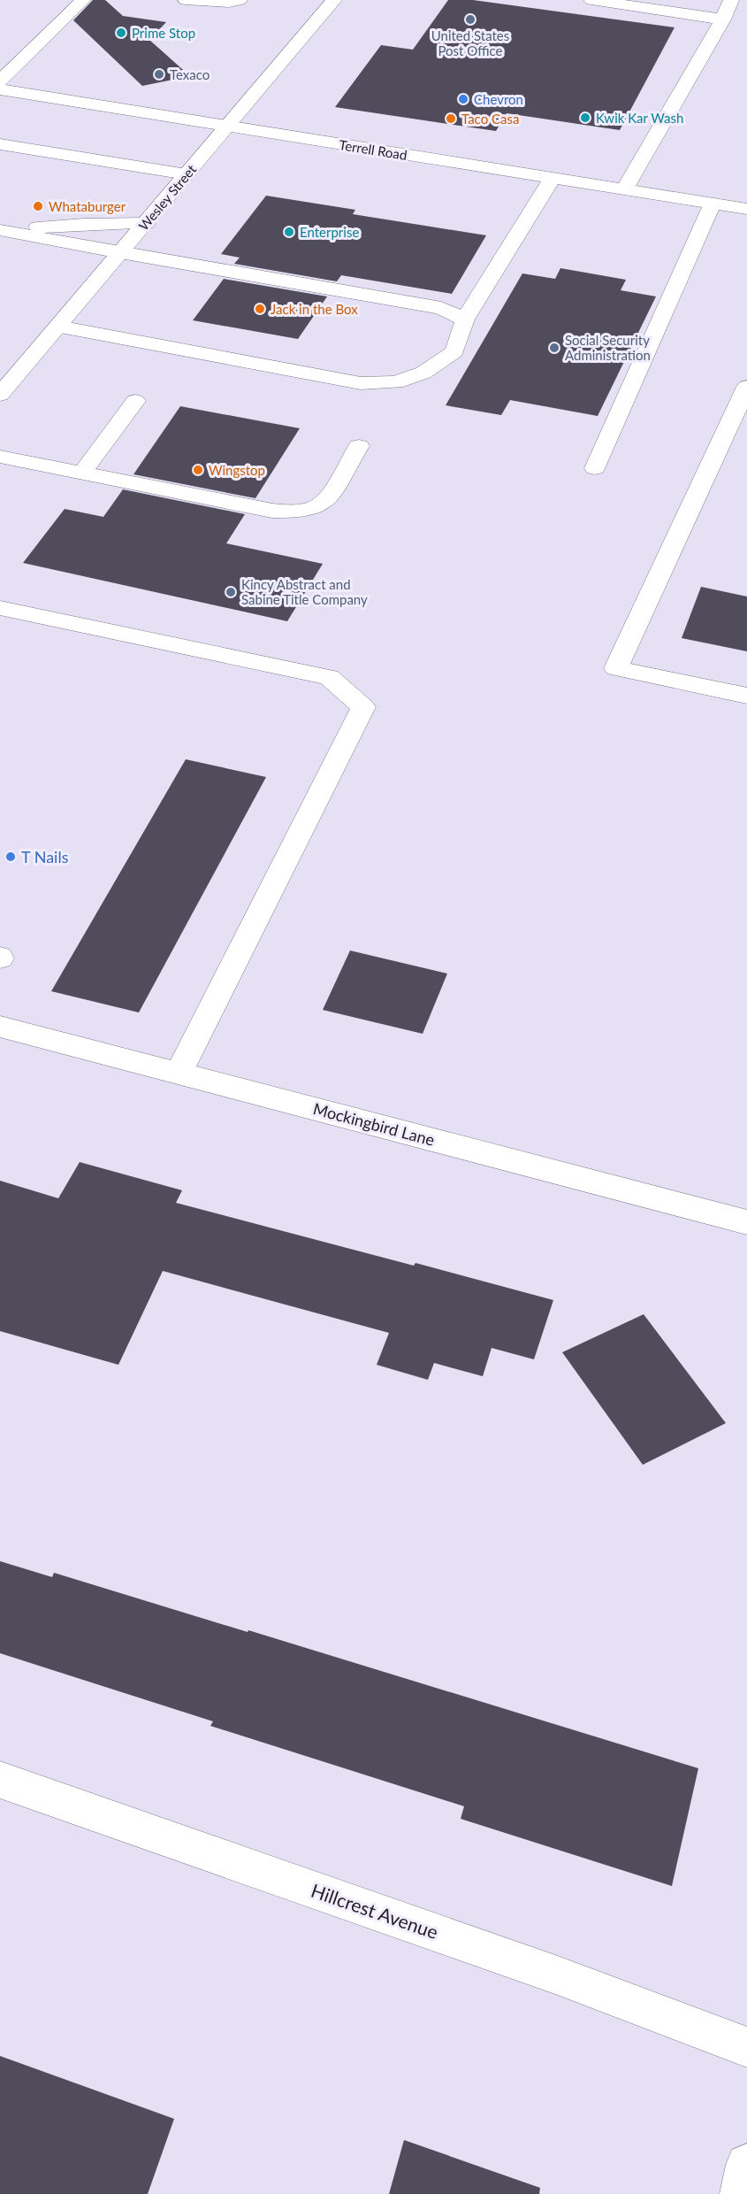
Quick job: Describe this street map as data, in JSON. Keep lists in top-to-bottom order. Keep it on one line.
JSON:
{"streets":{"street":["Terrell Road","Wesley Street","Mockingbird Lane","Hillcrest Avenue"]},"crossings":[["Terrell Road","Wesley Street"]],"places":["United States Post Office","Prime Stop","Texaco","Chevron","Kwik Kar Wash","Taco Casa","Whataburger","Enterprise","Jack in the Box","Social Security Administration","Wingstop","Kincy Abstract and Sabine Title Company","T Nails"]}
